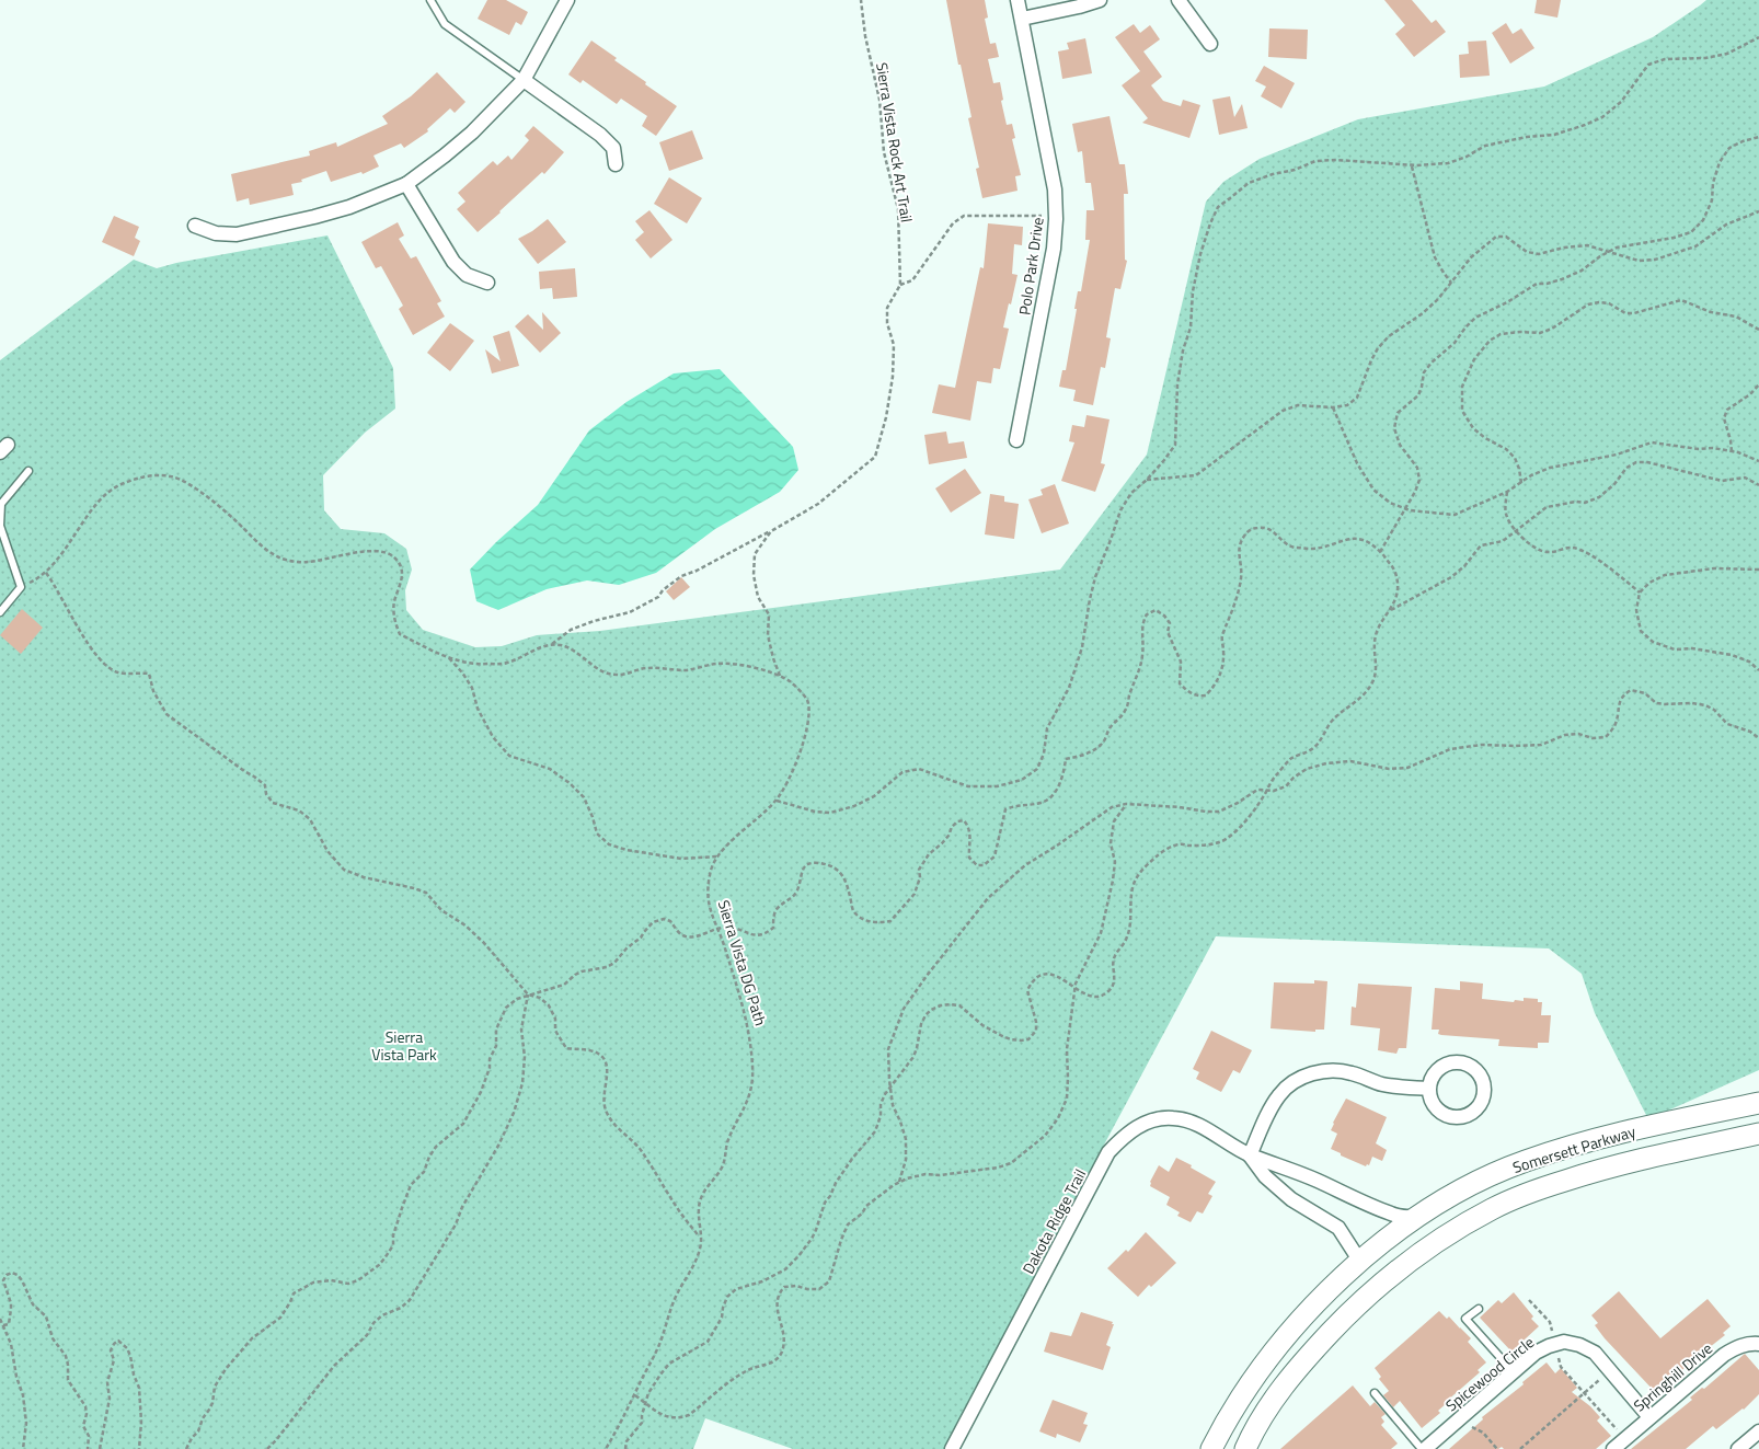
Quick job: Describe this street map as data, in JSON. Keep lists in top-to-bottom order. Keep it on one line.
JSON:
{"streets":{"main road":["Somersett Parkway"],"street":["Polo Park Drive","Dakota Ridge Trail","Spicewood Circle","Springhill Drive"],"path":["Sierra Vista Rock Art Trail","Sierra Vista DG Path"]},"crossings":[["Somersett Parkway","Dakota Ridge Trail"],["Spicewood Circle","Springhill Drive"]],"parks":["Sierra Vista Park"]}
